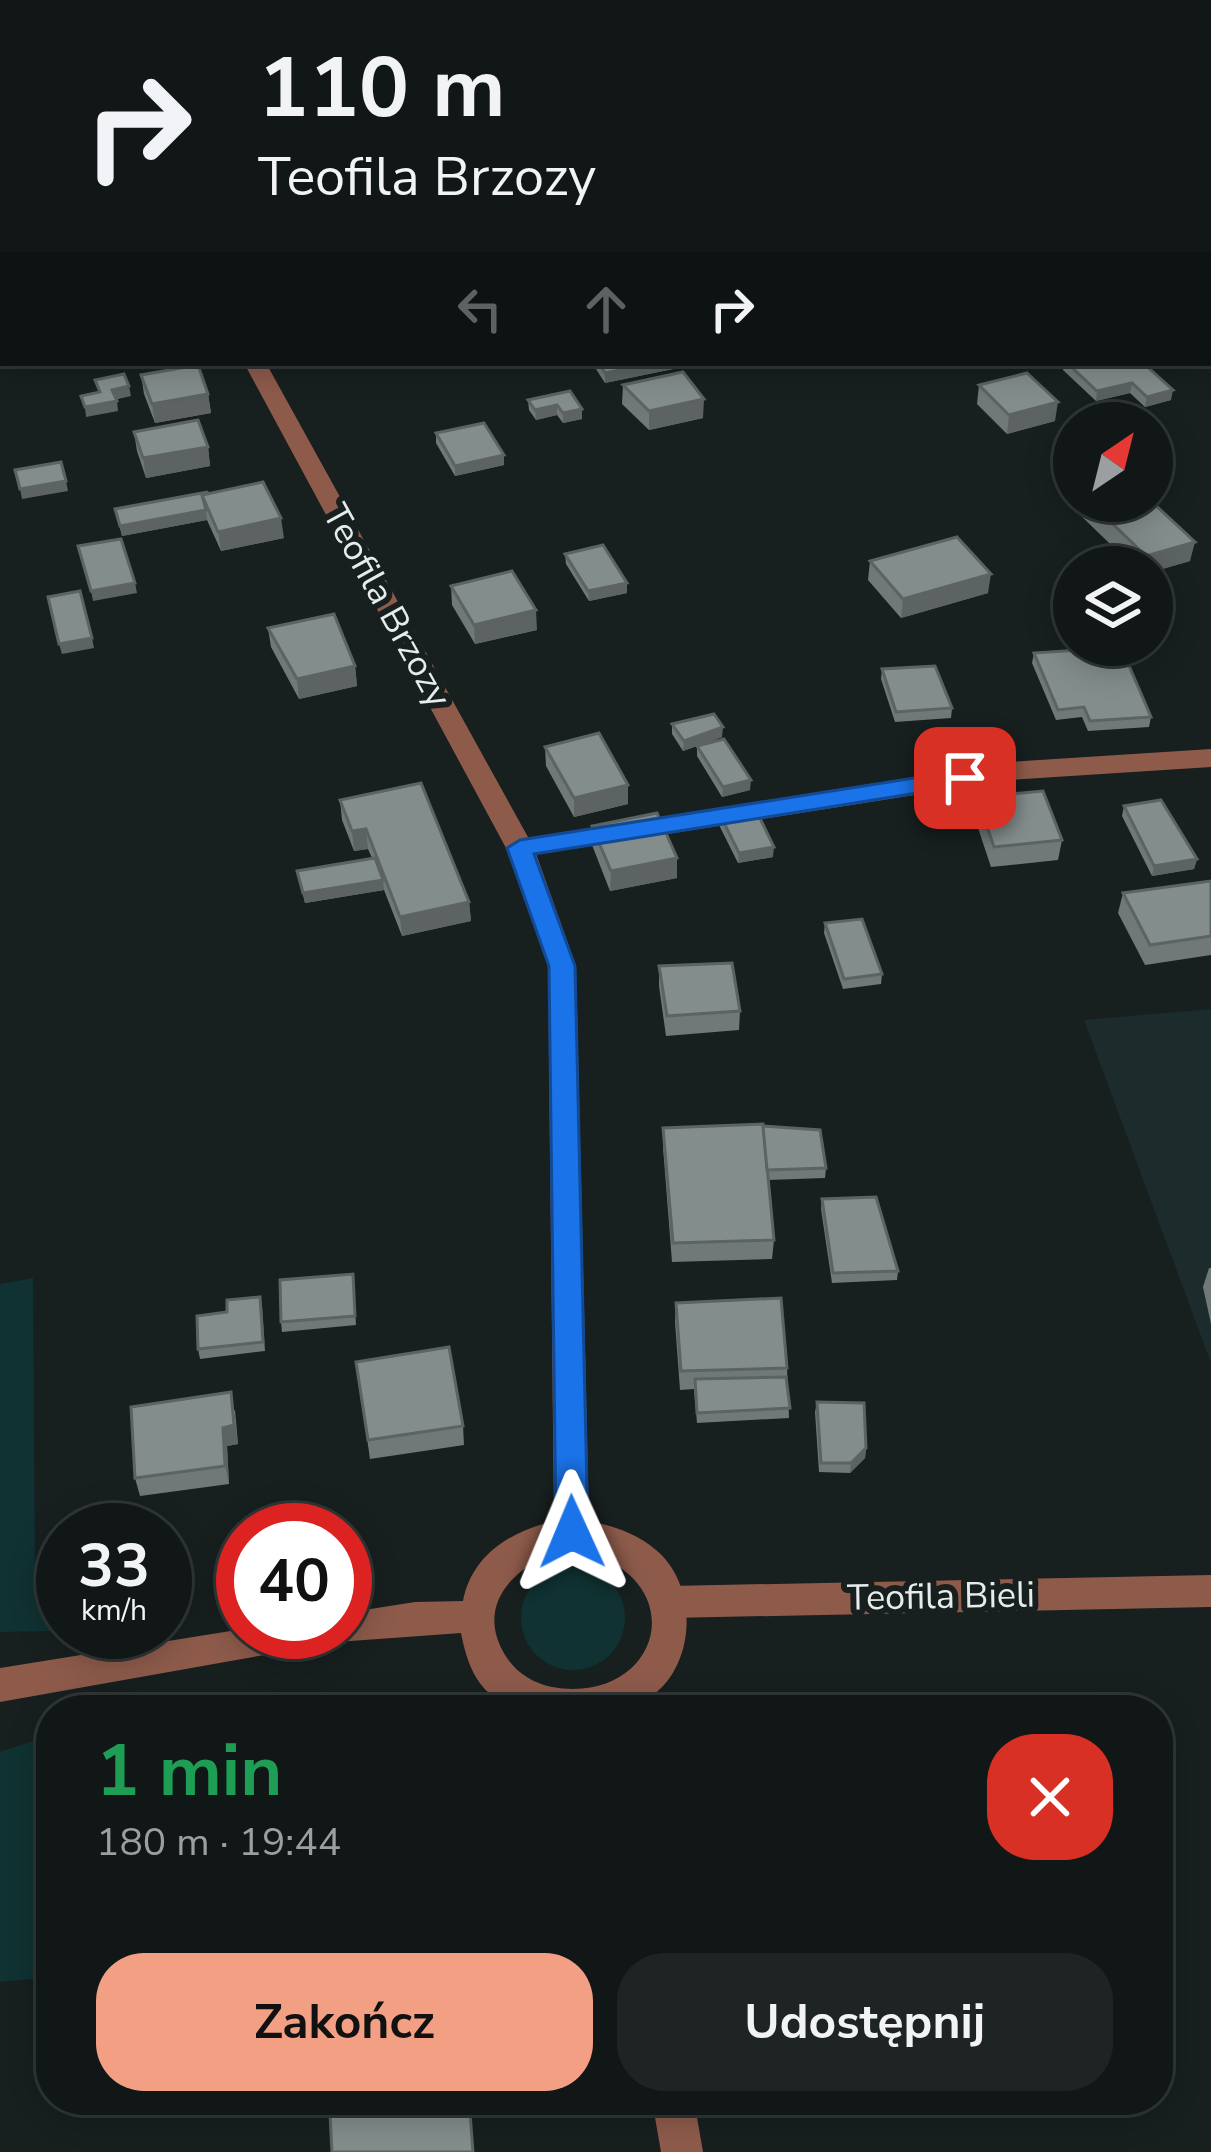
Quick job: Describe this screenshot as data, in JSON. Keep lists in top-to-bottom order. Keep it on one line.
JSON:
{"streets":{"street":["Teofila Brzozy","Teofila Bieli"]},"north":"top right","page":{"turn":["110 m","Teofila Brzozy"],"speed":"33 km/h","limit":"40","heading":["1 min","180 m · 19:44"],"buttons":["Zakończ","Udostępnij"]}}
